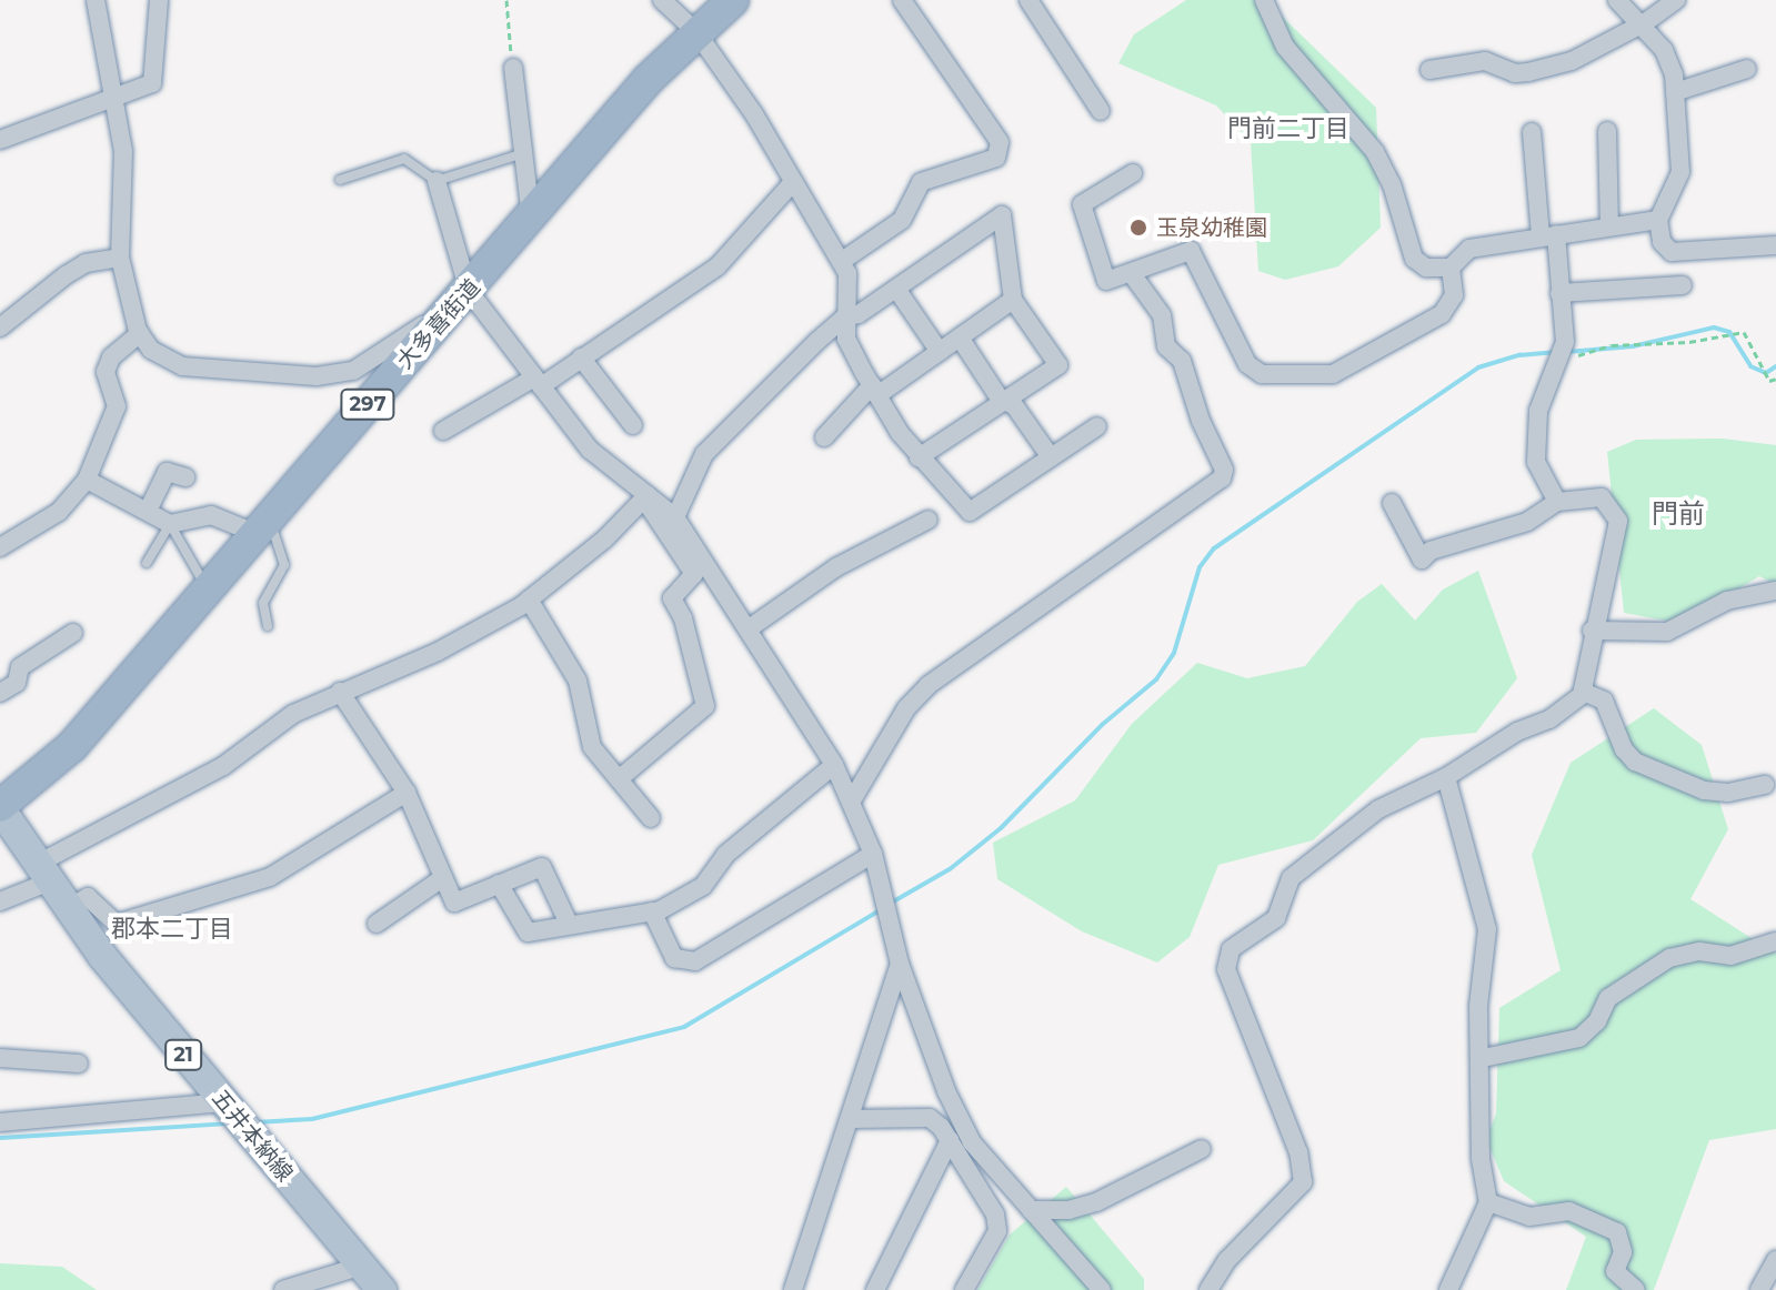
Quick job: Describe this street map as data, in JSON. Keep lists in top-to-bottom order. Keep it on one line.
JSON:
{"streets":{"highway":["大多喜街道","297"],"main road":["21","五井本納線"]},"crossings":[["大多喜街道","五井本納線"]],"districts":["門前二丁目","門前","郡本二丁目"],"places":["玉泉幼稚園"]}
